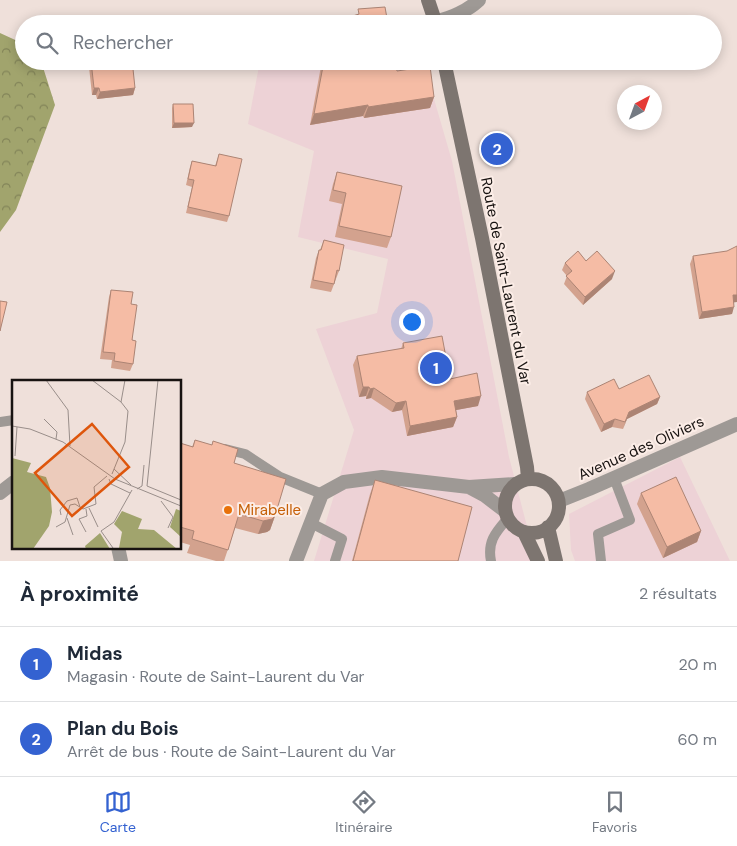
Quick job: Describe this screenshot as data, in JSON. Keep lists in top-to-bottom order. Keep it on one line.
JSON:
{"streets":{"main road":["Route de Saint-Laurent du Var"],"street":["Avenue des Oliviers"]},"crossings":[["Route de Saint-Laurent du Var","Avenue des Oliviers"]],"places":["Mirabelle"],"north":"top right","page":{"search":"Rechercher","pins":["2","1"],"heading":["À proximité","2 résultats"],"list":[{"mark":"1","name":"Midas","note":"Magasin · Route de Saint-Laurent du Var","value":"20 m"},{"mark":"2","name":"Plan du Bois","note":"Arrêt de bus · Route de Saint-Laurent du Var","value":"60 m"}],"nav":["Carte","Itinéraire","Favoris"]}}
